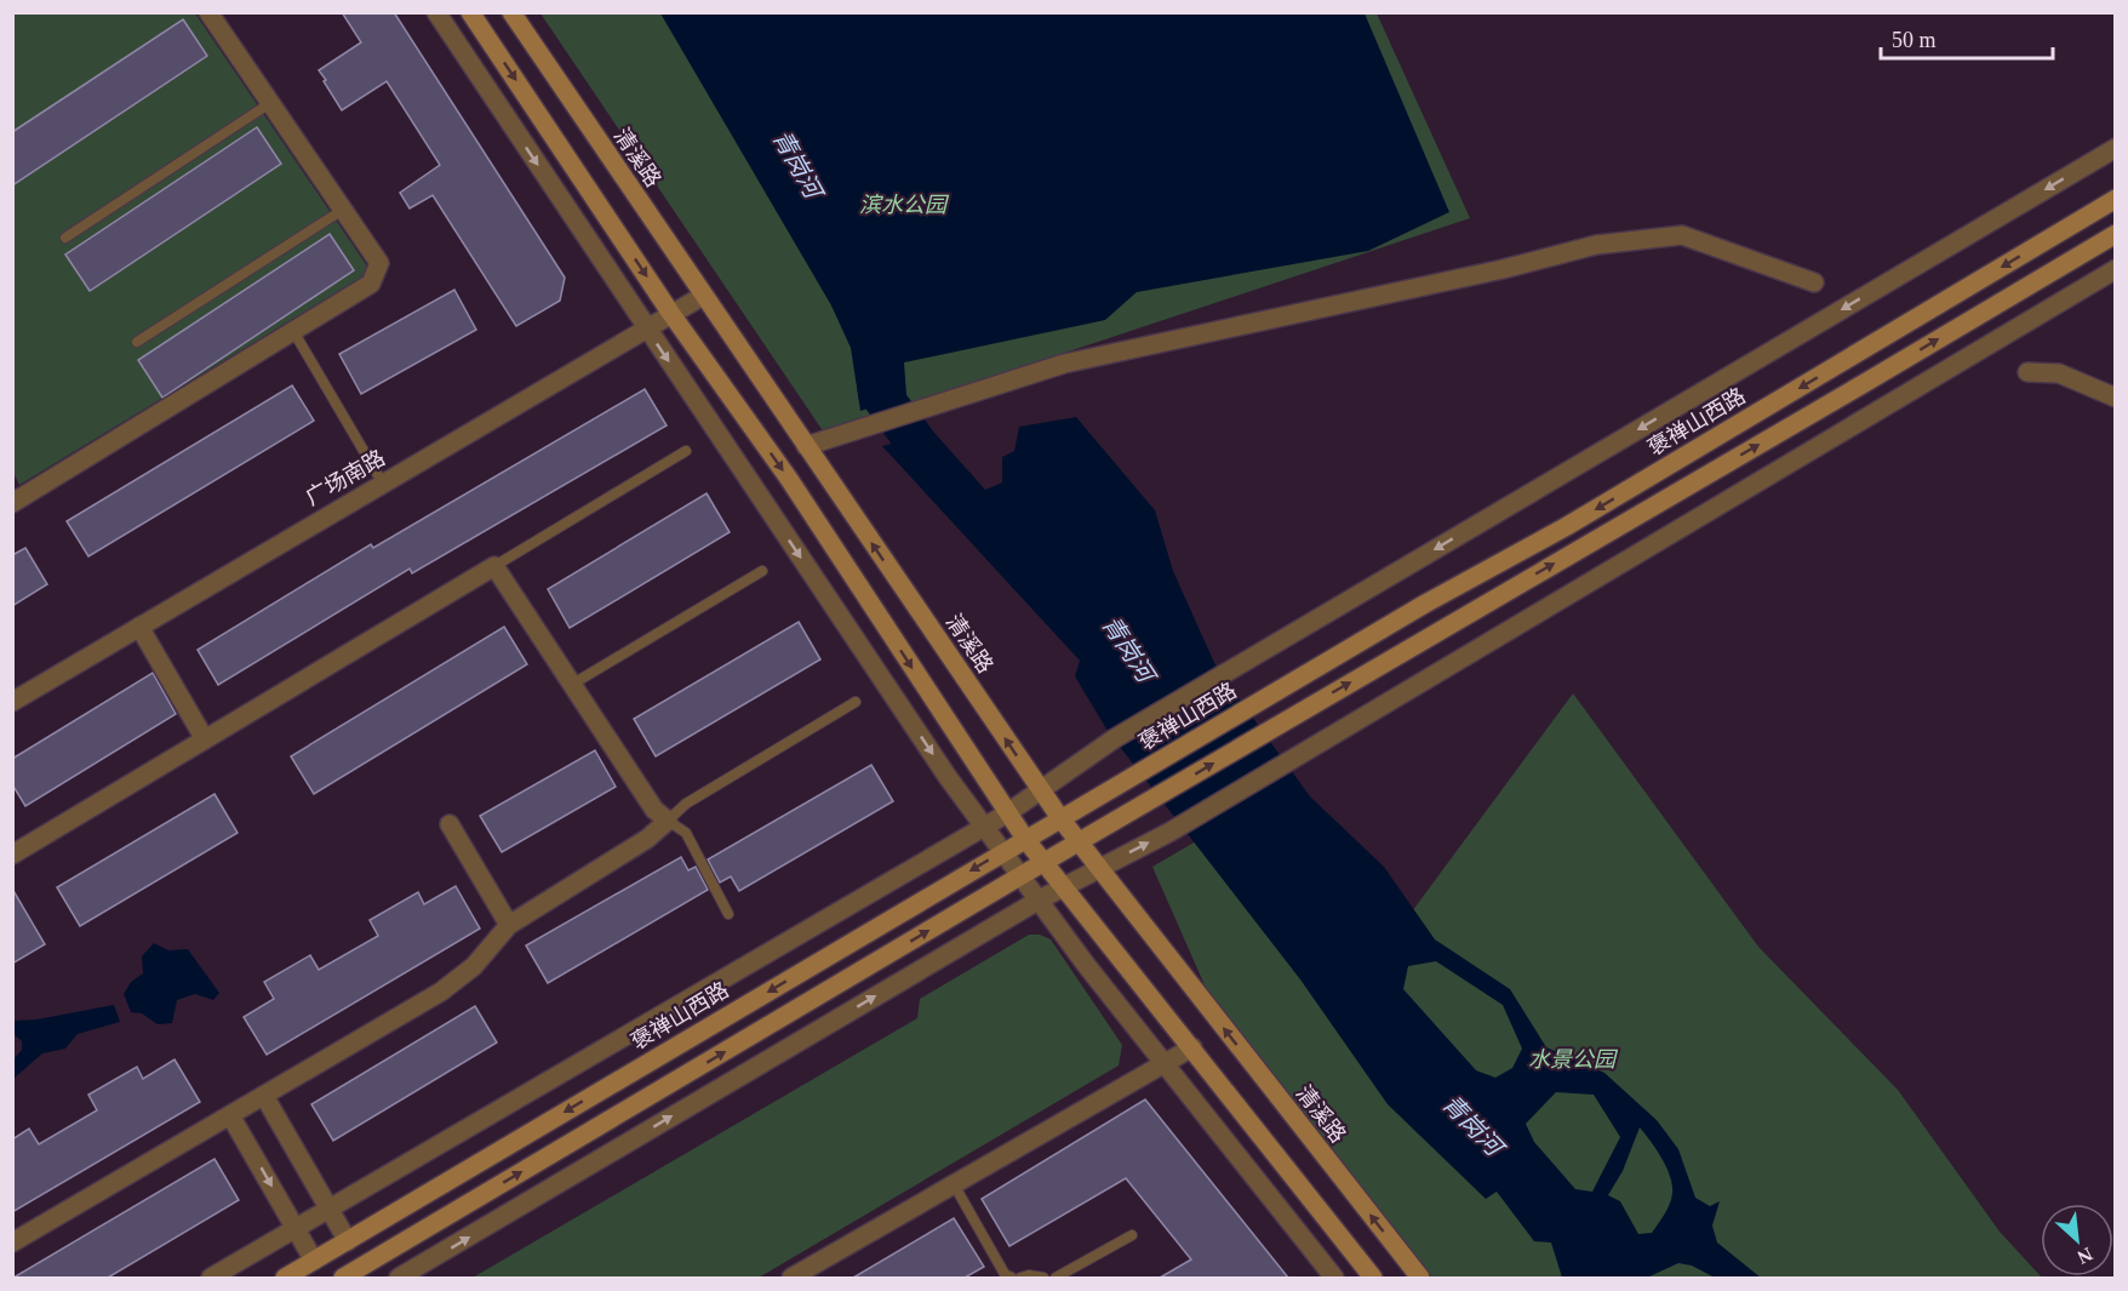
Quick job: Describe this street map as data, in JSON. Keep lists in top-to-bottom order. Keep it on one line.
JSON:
{"streets":{"main road":["清溪路","褒禅山西路"],"street":["广场南路"]},"crossings":[["清溪路","褒禅山西路"],["清溪路","广场南路"]],"water":["青岗河"],"parks":["滨水公园","水景公园"],"scale_bar":"50 m","north":"bottom right"}
